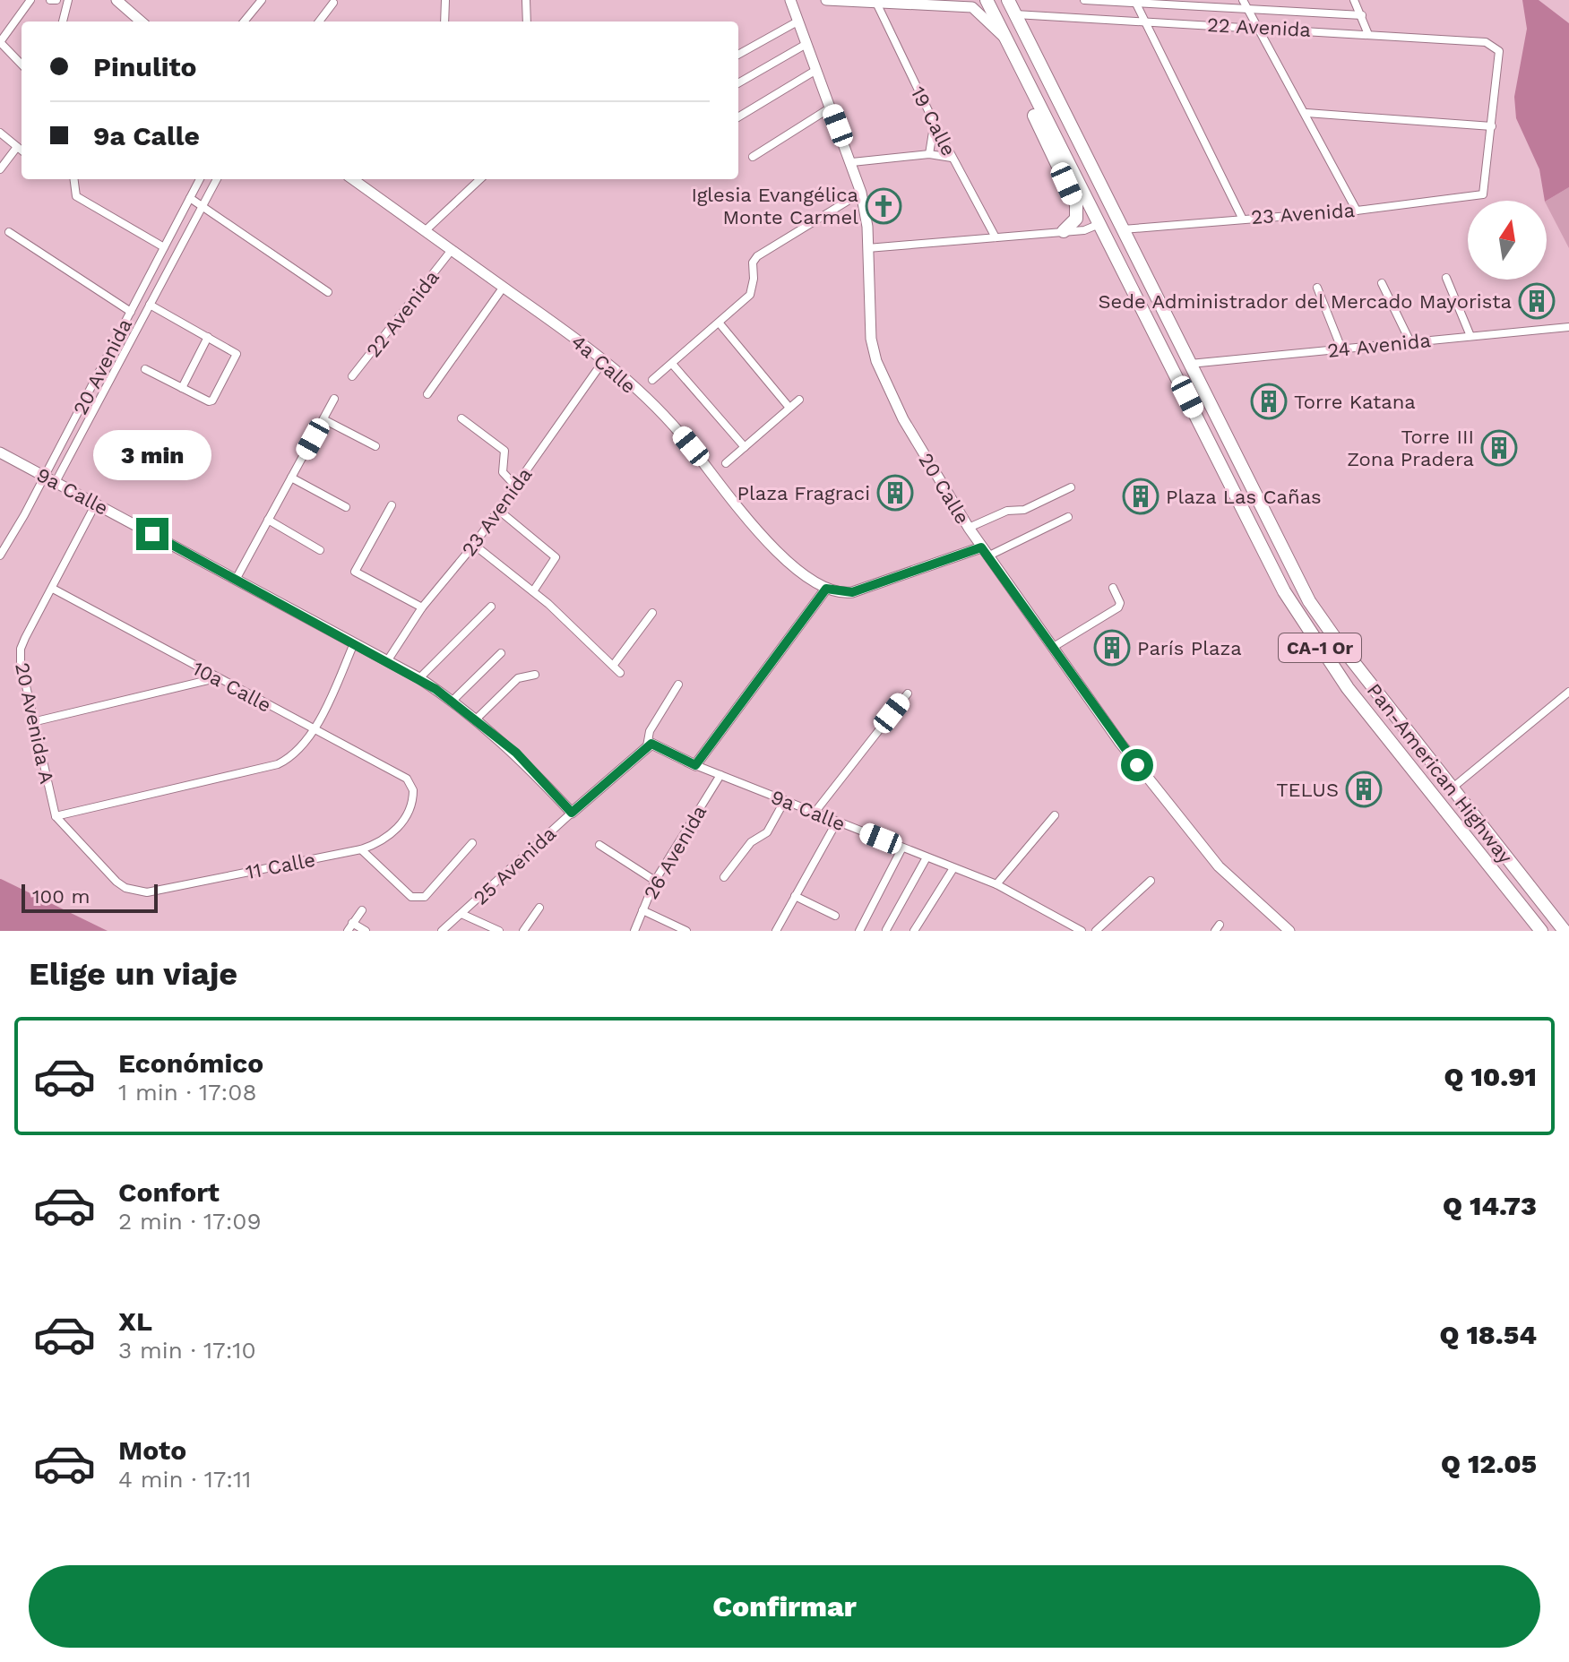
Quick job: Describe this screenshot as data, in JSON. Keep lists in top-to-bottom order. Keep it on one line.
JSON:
{"streets":{"highway":["CA-1 Or","Pan-American Highway"],"street":["22 Avenida","19 Calle","23 Avenida","24 Avenida","4a Calle","20 Avenida","20 Calle","9a Calle","10a Calle","20 Avenida A","26 Avenida","11 Calle","25 Avenida"]},"crossings":[["22 Avenida","23 Avenida"],["22 Avenida","4a Calle"],["22 Avenida","Pan-American Highway"],["23 Avenida","4a Calle"],["23 Avenida","9a Calle"],["23 Avenida","Pan-American Highway"],["24 Avenida","Pan-American Highway"],["20 Avenida","9a Calle"],["9a Calle","20 Avenida A"],["9a Calle","26 Avenida"],["9a Calle","25 Avenida"],["10a Calle","20 Avenida A"],["10a Calle","11 Calle"],["20 Avenida A","11 Calle"]],"places":{"church":["Iglesia Evangélica Monte Carmel"],"building":["Sede Administrador del Mercado Mayorista","Torre Katana","Torre III Zona Pradera","Plaza Fragraci","Plaza Las Cañas","París Plaza","TELUS"]},"scale_bar":"100 m","north":"top","page":{"banner":["Pinulito","9a Calle"],"bubble":"3 min","scale":"100 m","heading":"Elige un viaje","list":[{"name":"Económico","note":"1 min · 17:08","value":"Q 10.91"},{"name":"Confort","note":"2 min · 17:09","value":"Q 14.73"},{"name":"XL","note":"3 min · 17:10","value":"Q 18.54"},{"name":"Moto","note":"4 min · 17:11","value":"Q 12.05"}],"buttons":"Confirmar"}}
